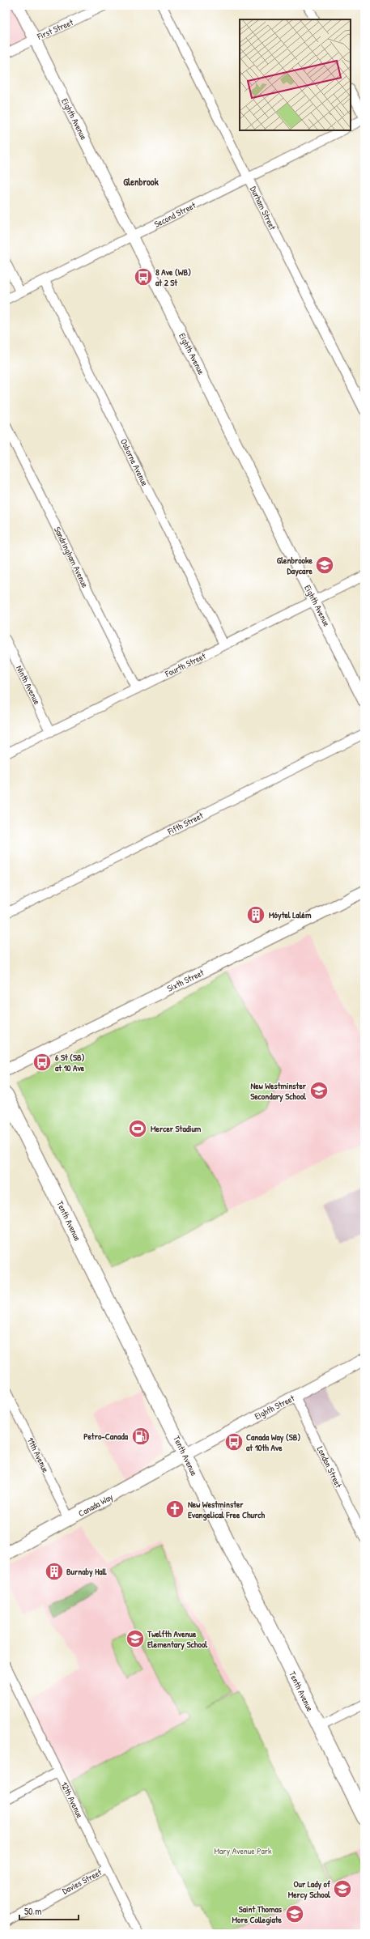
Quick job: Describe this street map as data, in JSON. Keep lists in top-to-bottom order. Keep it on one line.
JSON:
{"streets":{"main road":["Tenth Avenue","Canada Way"],"street":["First Street","Eighth Avenue","Durham Street","Second Street","Osborne Avenue","Sandringham Avenue","Fourth Street","Ninth Avenue","Fifth Street","Sixth Street","Eighth Street","11th Avenue","London Street","12th Avenue","Davies Street"]},"crossings":[["First Street","Eighth Avenue"],["Eighth Avenue","Second Street"],["Eighth Avenue","Fourth Street"],["Durham Street","Second Street"],["Second Street","Osborne Avenue"],["Osborne Avenue","Fourth Street"],["Sandringham Avenue","Fourth Street"],["Fourth Street","Ninth Avenue"],["Tenth Avenue","Eighth Street"],["Tenth Avenue","Canada Way"],["Eighth Street","London Street"],["Eighth Street","Canada Way"],["11th Avenue","Canada Way"],["12th Avenue","Davies Street"]],"districts":["Glenbrook"],"parks":["Mary Avenue Park"],"places":{"bus stop":["8 Ave (WB) at 2 St","6 St (SB) at 10 Ave","Canada Way (SB) at 10th Ave"],"school or university":["Glenbrooke Daycare","New Westminster Secondary School","Twelfth Avenue Elementary School","Our Lady of Mercy School","Saint Thomas More Collegiate"],"building":["Móytel Lalém","Burnaby Hall"],"sports":["Mercer Stadium"],"fuel station":["Petro-Canada"],"church":["New Westminster Evangelical Free Church"]},"scale_bar":"50 m"}
